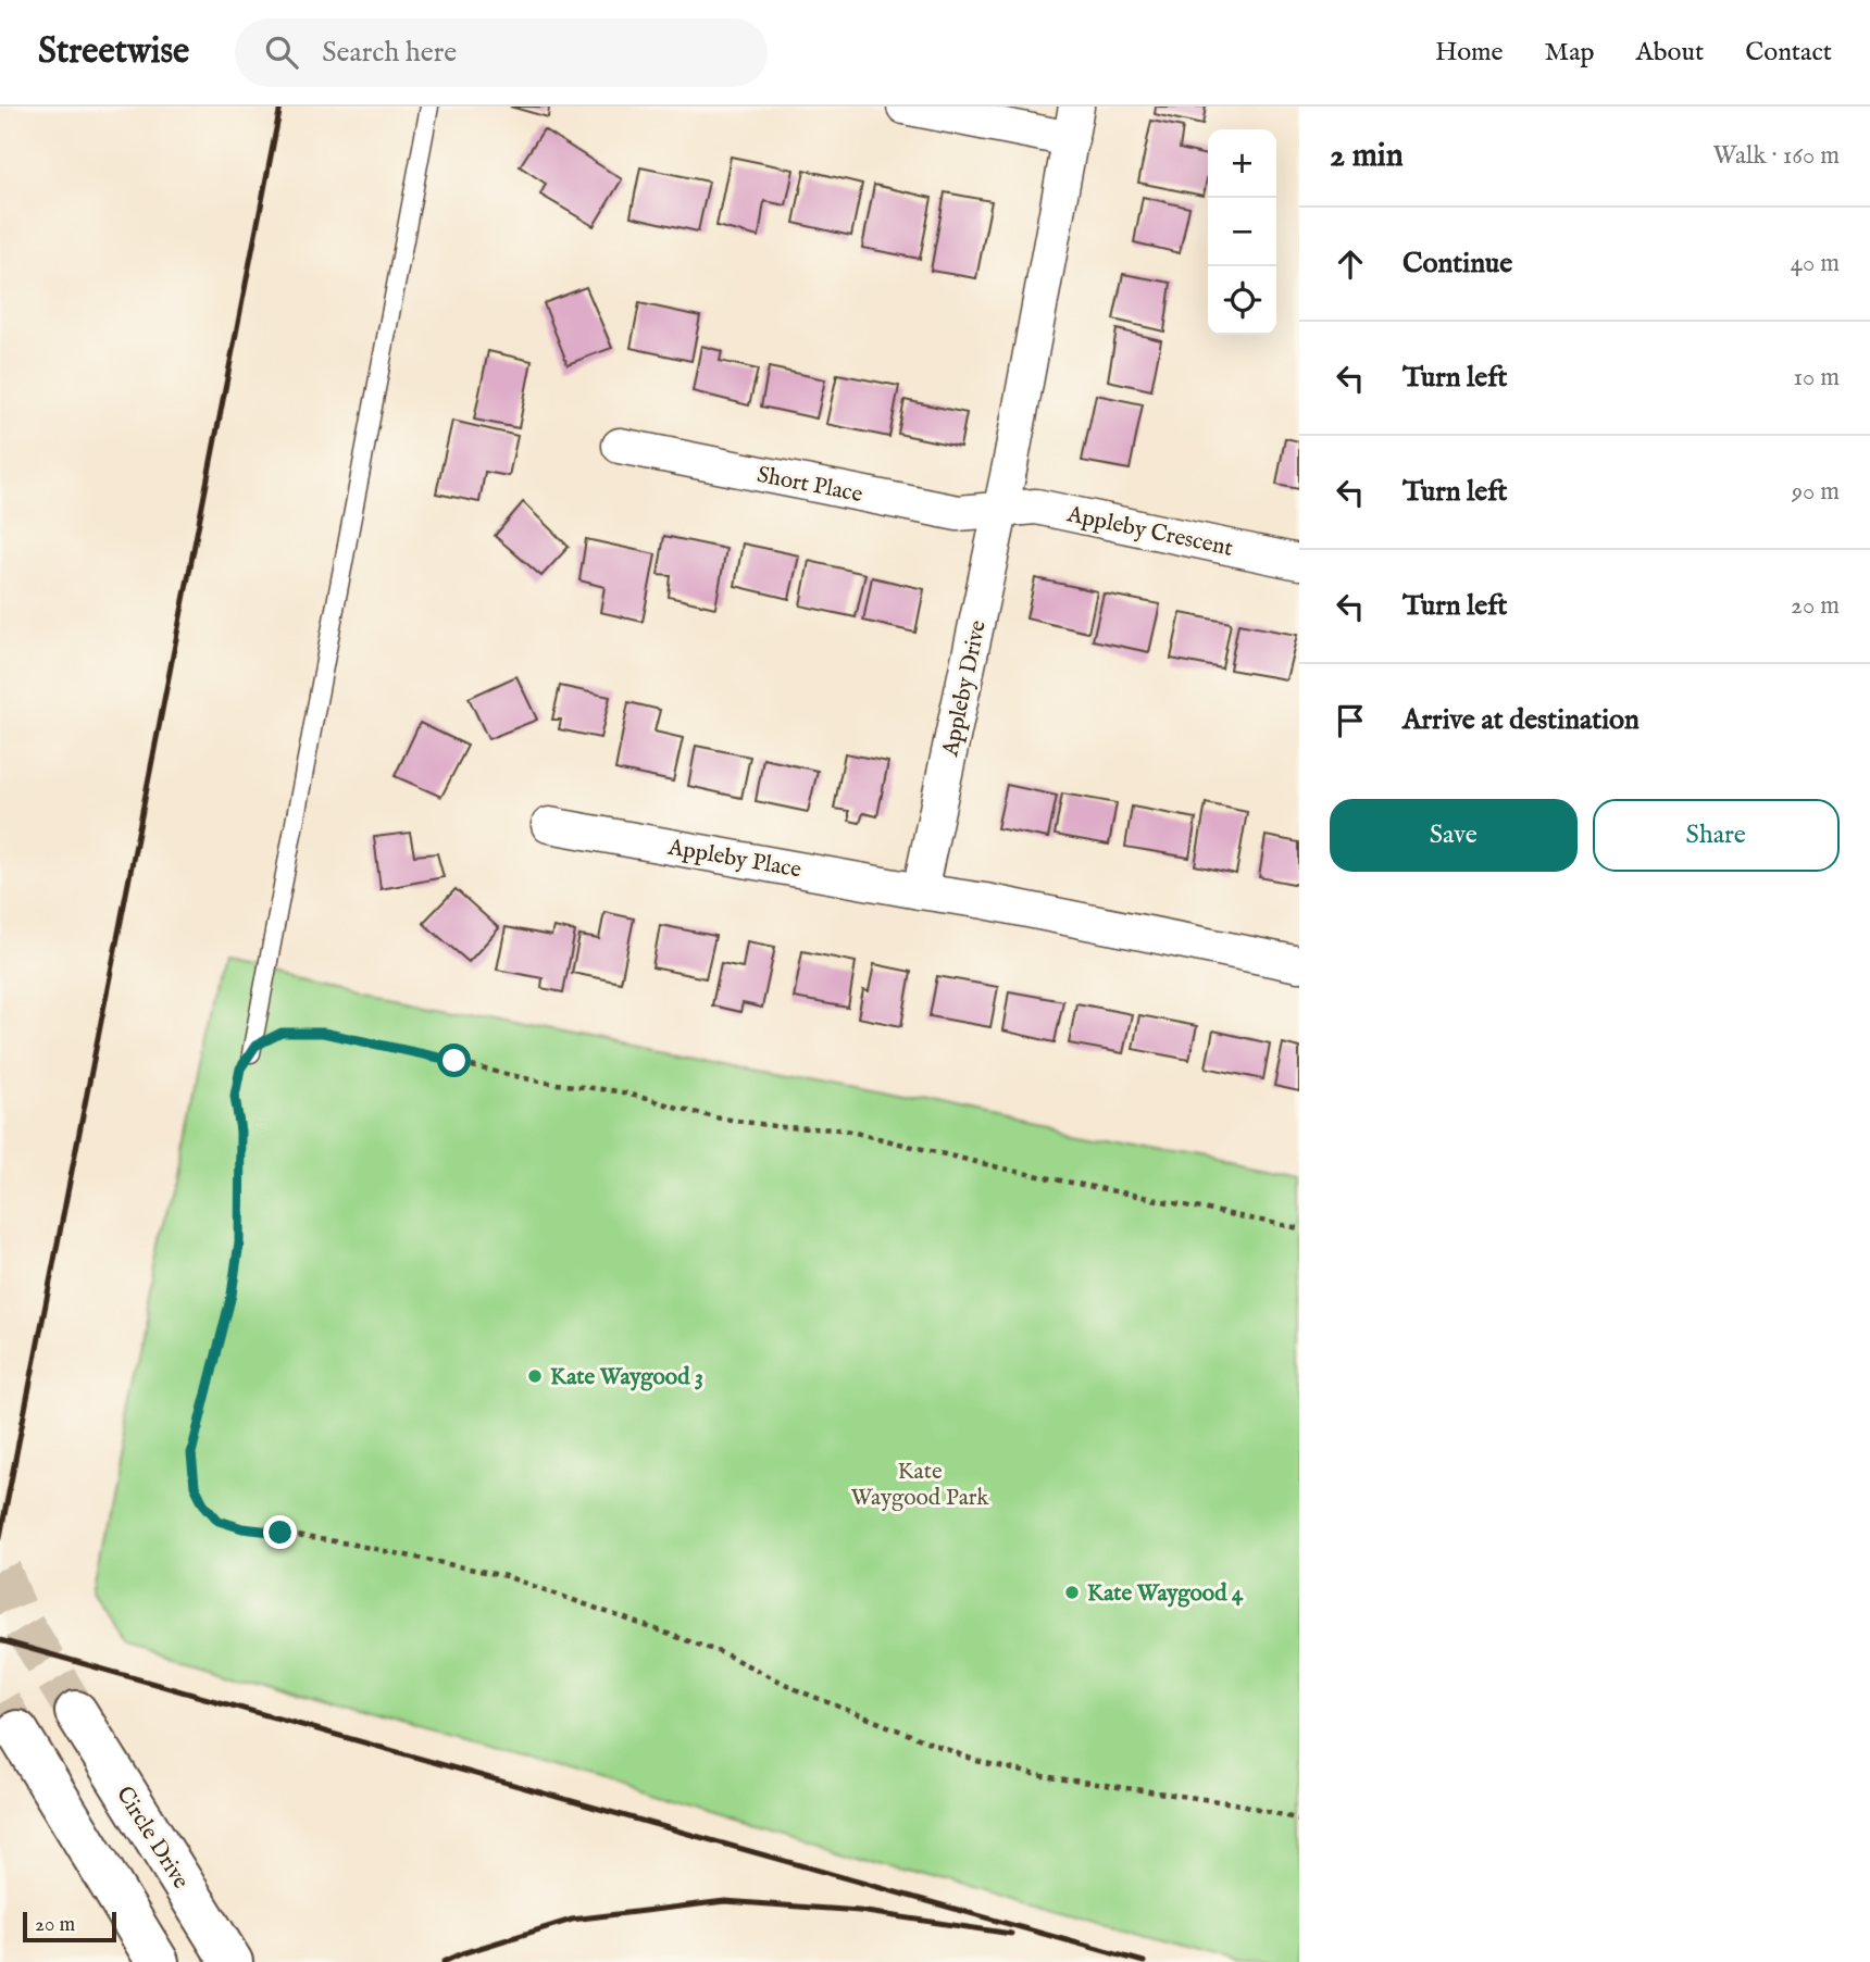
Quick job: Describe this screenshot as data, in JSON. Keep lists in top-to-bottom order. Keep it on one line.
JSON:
{"streets":{"highway":["Circle Drive"],"street":["Short Place","Appleby Crescent","Appleby Drive","Appleby Place"]},"crossings":[["Short Place","Appleby Crescent"],["Short Place","Appleby Drive"],["Appleby Crescent","Appleby Drive"],["Appleby Drive","Appleby Place"]],"parks":["Kate Waygood Park"],"places":["Kate Waygood 3","Kate Waygood 4"],"scale_bar":"20 m","page":{"header":"Streetwise","search":"Search here","nav":["Home","Map","About","Contact"],"heading":["2 min","Walk · 160 m"],"map_buttons":["+","−"],"list":[["Continue","40 m"],["Turn left","10 m"],["Turn left","90 m"],["Turn left","20 m"],"Arrive at destination"],"buttons":["Save","Share"],"scale":"20 m"}}
